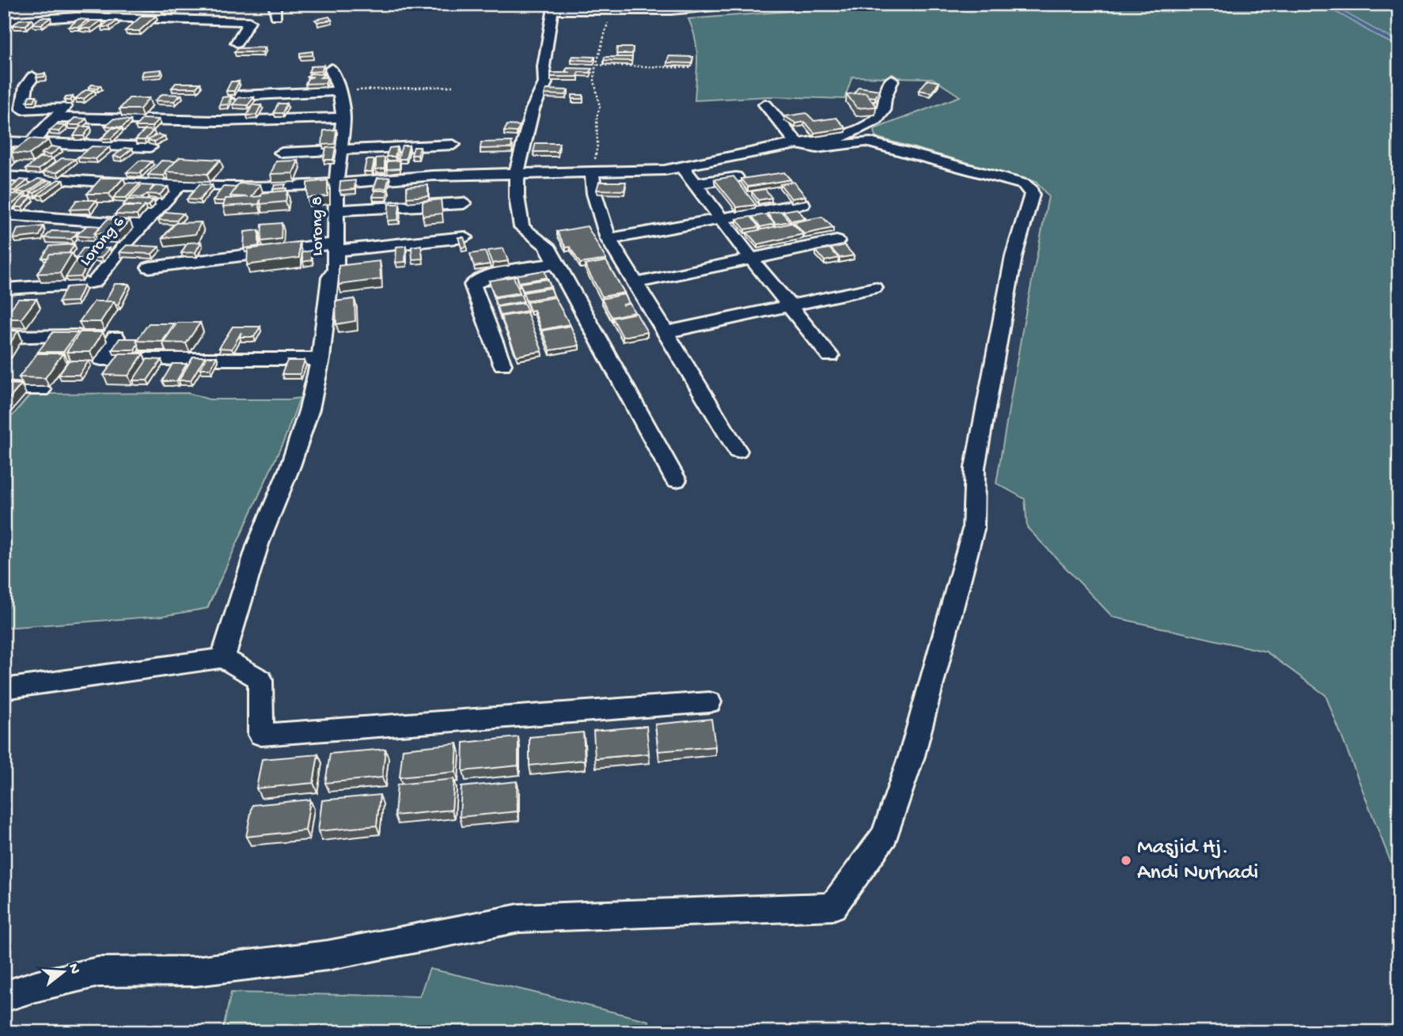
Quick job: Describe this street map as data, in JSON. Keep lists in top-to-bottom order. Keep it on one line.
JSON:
{"streets":{"street":["Lorong 8","Lorong 6"]},"places":["Masjid Hj. Andi Nurhadi"],"north":"right"}
